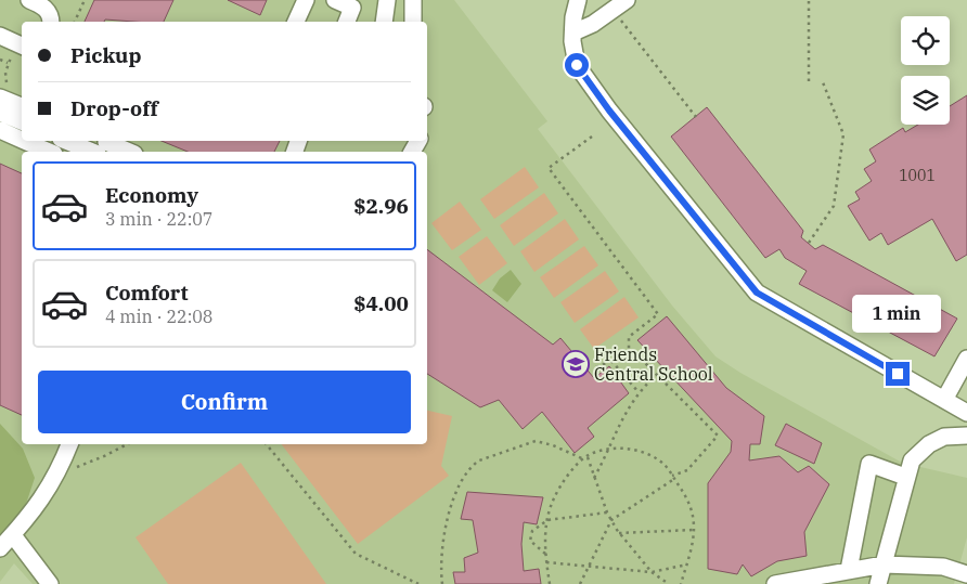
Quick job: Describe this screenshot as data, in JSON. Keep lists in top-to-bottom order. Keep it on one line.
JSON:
{"places":{"school or university":["Friends Central School"]},"house_numbers":["1001"],"page":{"banner":["Pickup","Drop-off"],"list":[{"name":"Economy","note":"3 min · 22:07","value":"$2.96"},{"name":"Comfort","note":"4 min · 22:08","value":"$4.00"}],"bubble":"1 min","buttons":"Confirm"}}
